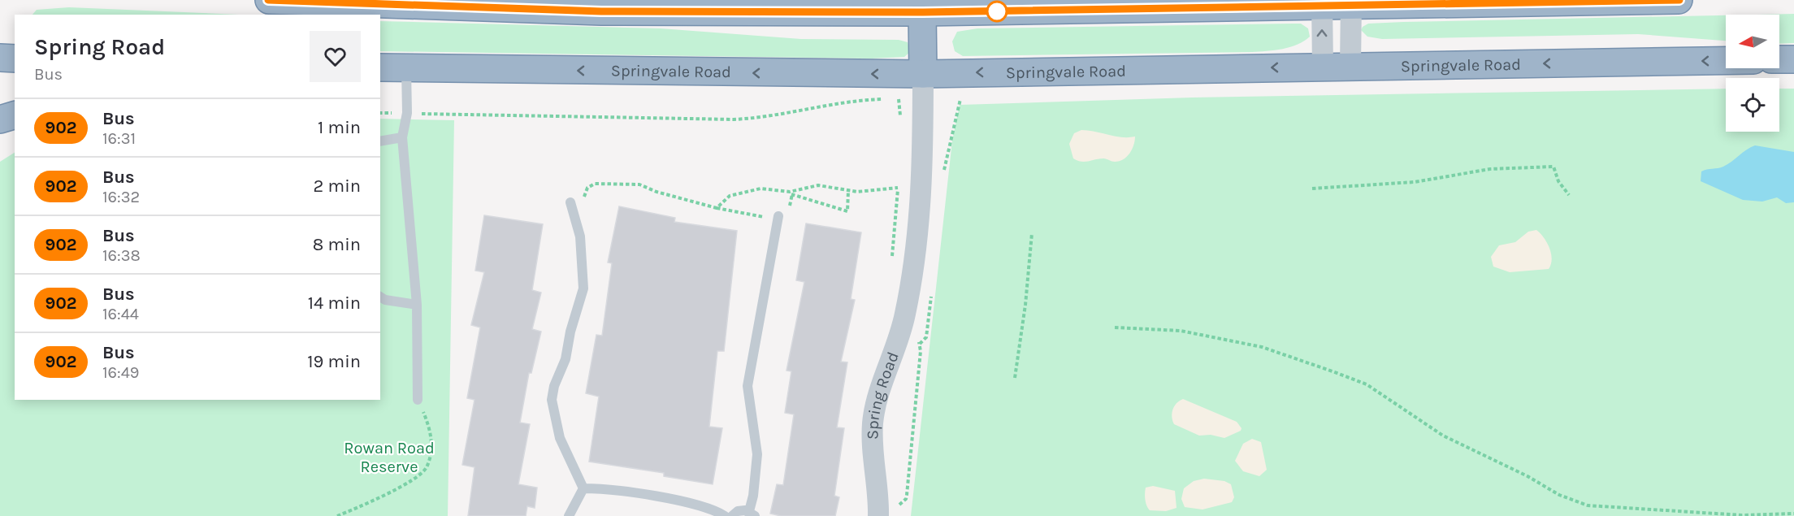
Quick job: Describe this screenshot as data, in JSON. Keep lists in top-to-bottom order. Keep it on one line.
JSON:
{"streets":{"highway":["Springvale Road"],"street":["Spring Road"]},"crossings":[["Springvale Road","Spring Road"]],"parks":["Rowan Road Reserve"],"lines":["bus line 902"],"north":"left","page":{"heading":["Spring Road","Bus"],"list":[{"mark":"902","name":"Bus","note":"16:31","value":"1 min"},{"mark":"902","name":"Bus","note":"16:32","value":"2 min"},{"mark":"902","name":"Bus","note":"16:38","value":"8 min"},{"mark":"902","name":"Bus","note":"16:44","value":"14 min"},{"mark":"902","name":"Bus","note":"16:49","value":"19 min"}]}}
